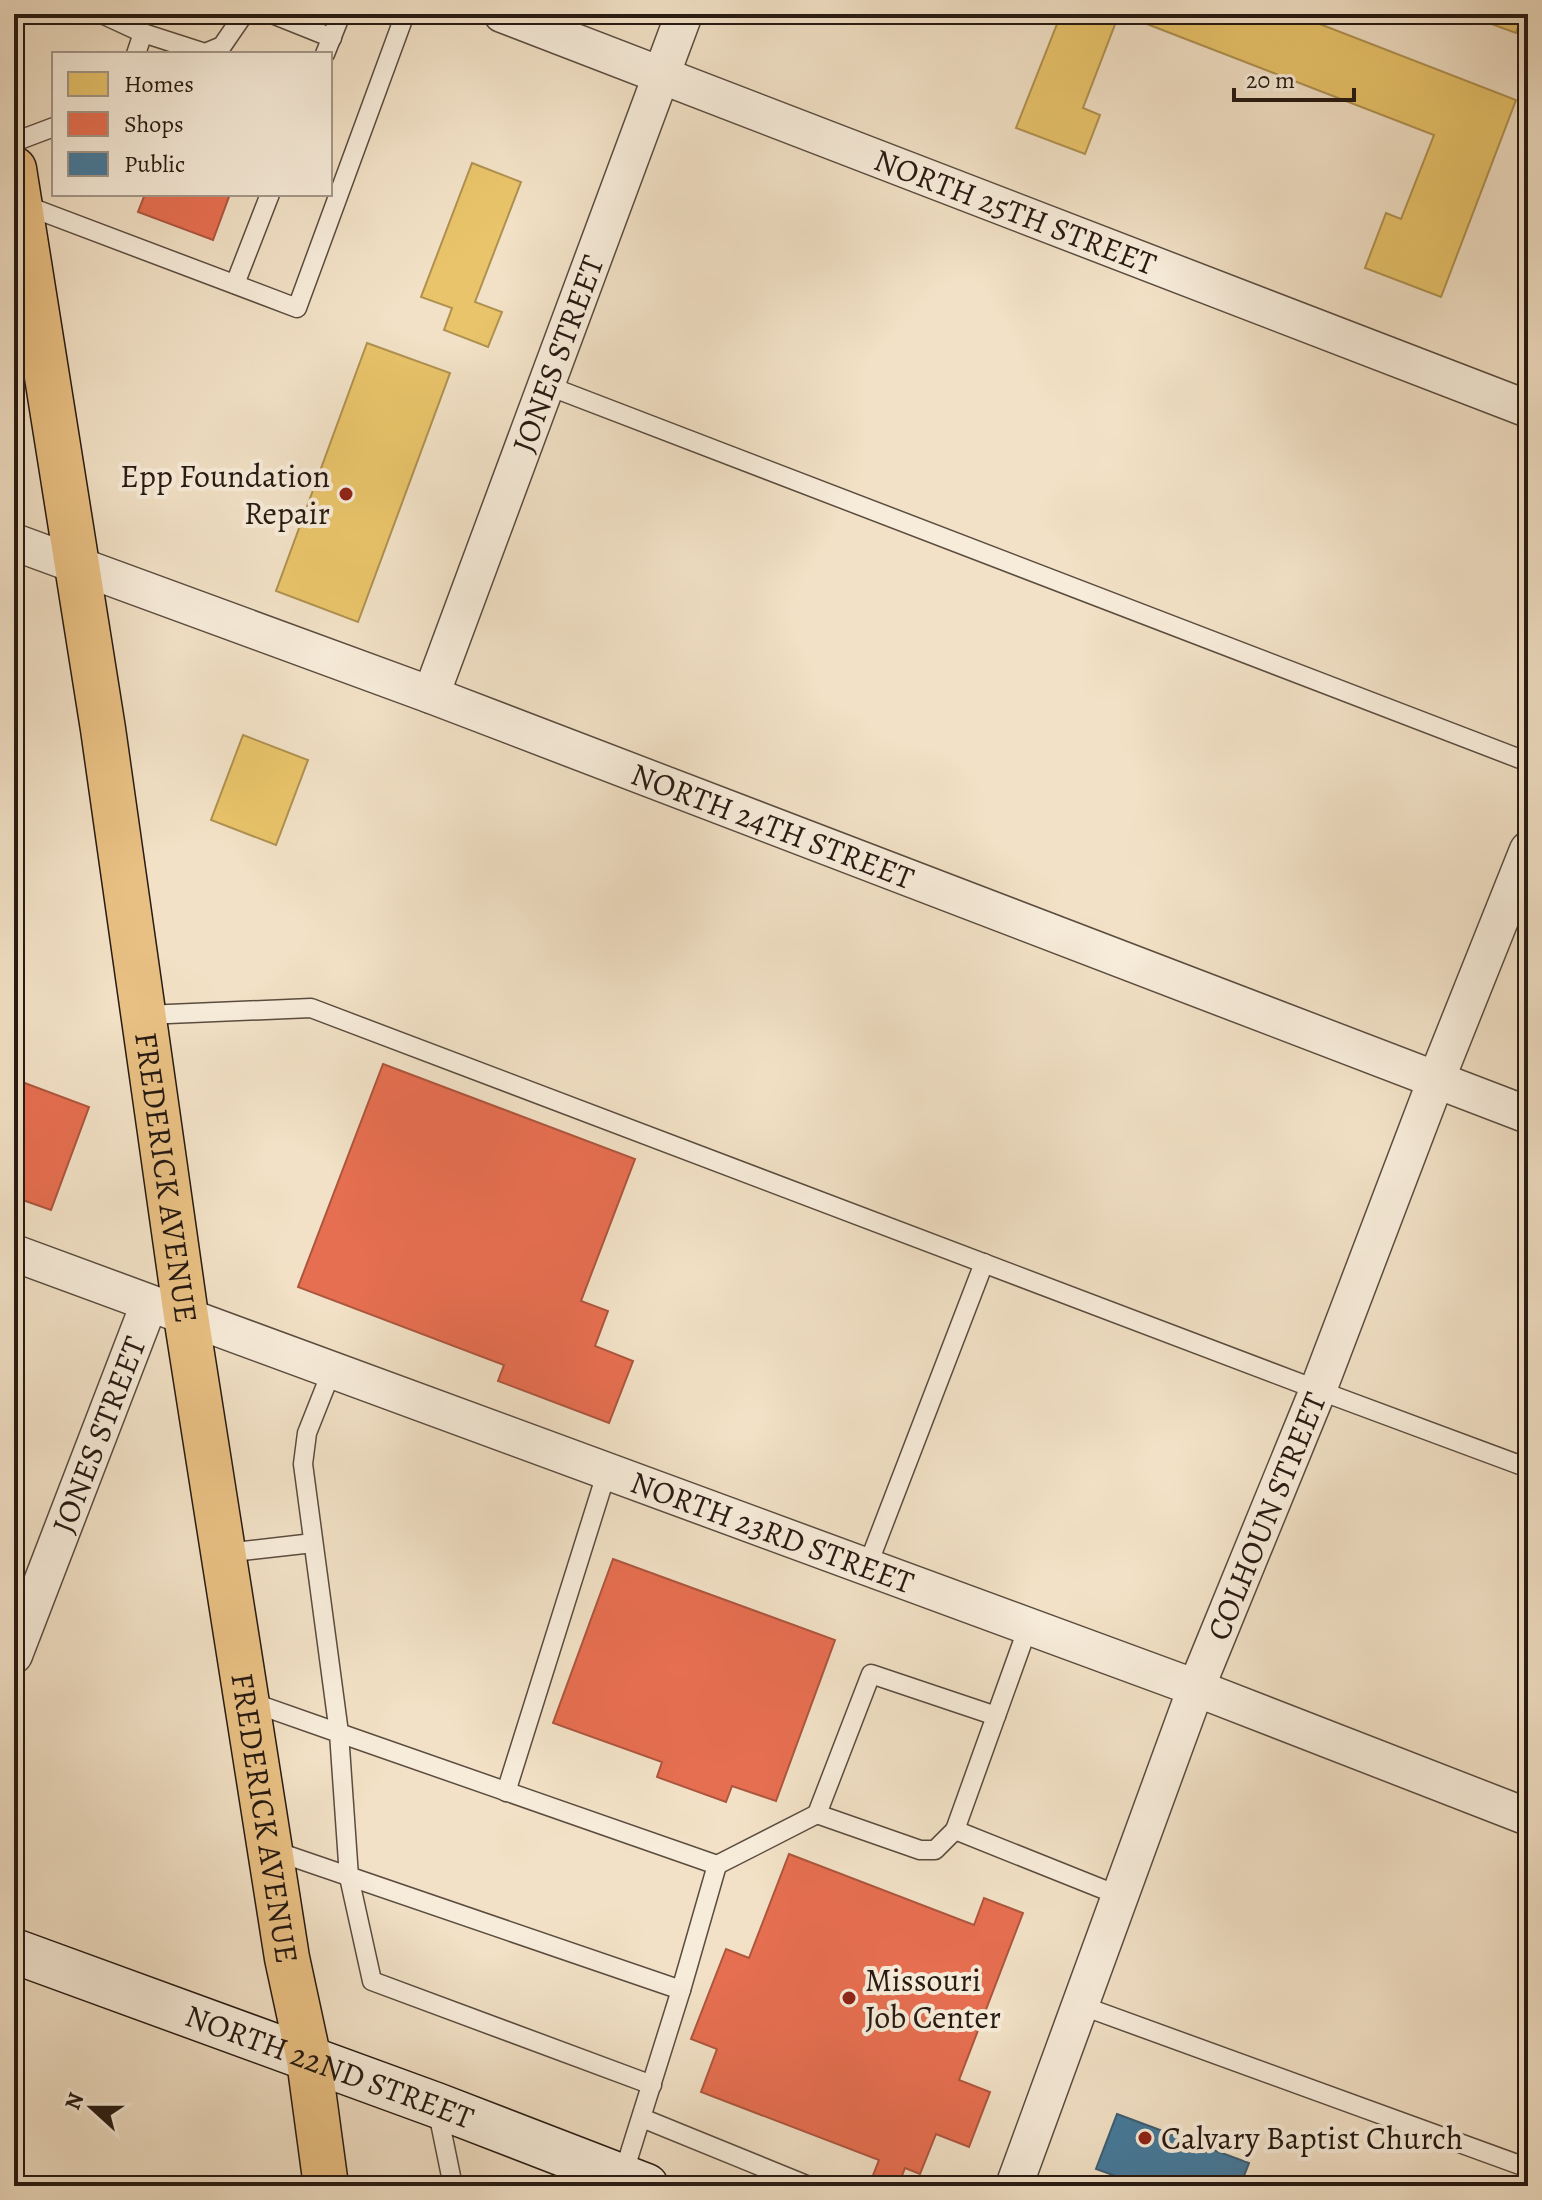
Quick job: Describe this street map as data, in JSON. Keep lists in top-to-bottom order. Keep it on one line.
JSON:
{"streets":{"main road":["FREDERICK AVENUE","NORTH 22ND STREET"],"street":["NORTH 25TH STREET","JONES STREET","NORTH 24TH STREET","COLHOUN STREET","NORTH 23RD STREET"]},"crossings":[["NORTH 25TH STREET","JONES STREET"],["JONES STREET","NORTH 24TH STREET"],["JONES STREET","FREDERICK AVENUE"],["JONES STREET","NORTH 23RD STREET"],["NORTH 24TH STREET","FREDERICK AVENUE"],["NORTH 24TH STREET","COLHOUN STREET"],["FREDERICK AVENUE","NORTH 23RD STREET"],["FREDERICK AVENUE","NORTH 22ND STREET"],["COLHOUN STREET","NORTH 23RD STREET"]],"places":["Epp Foundation Repair","Missouri Job Center","Calvary Baptist Church"],"legend":["Homes","Shops","Public"],"scale_bar":"20 m","north":"left"}
